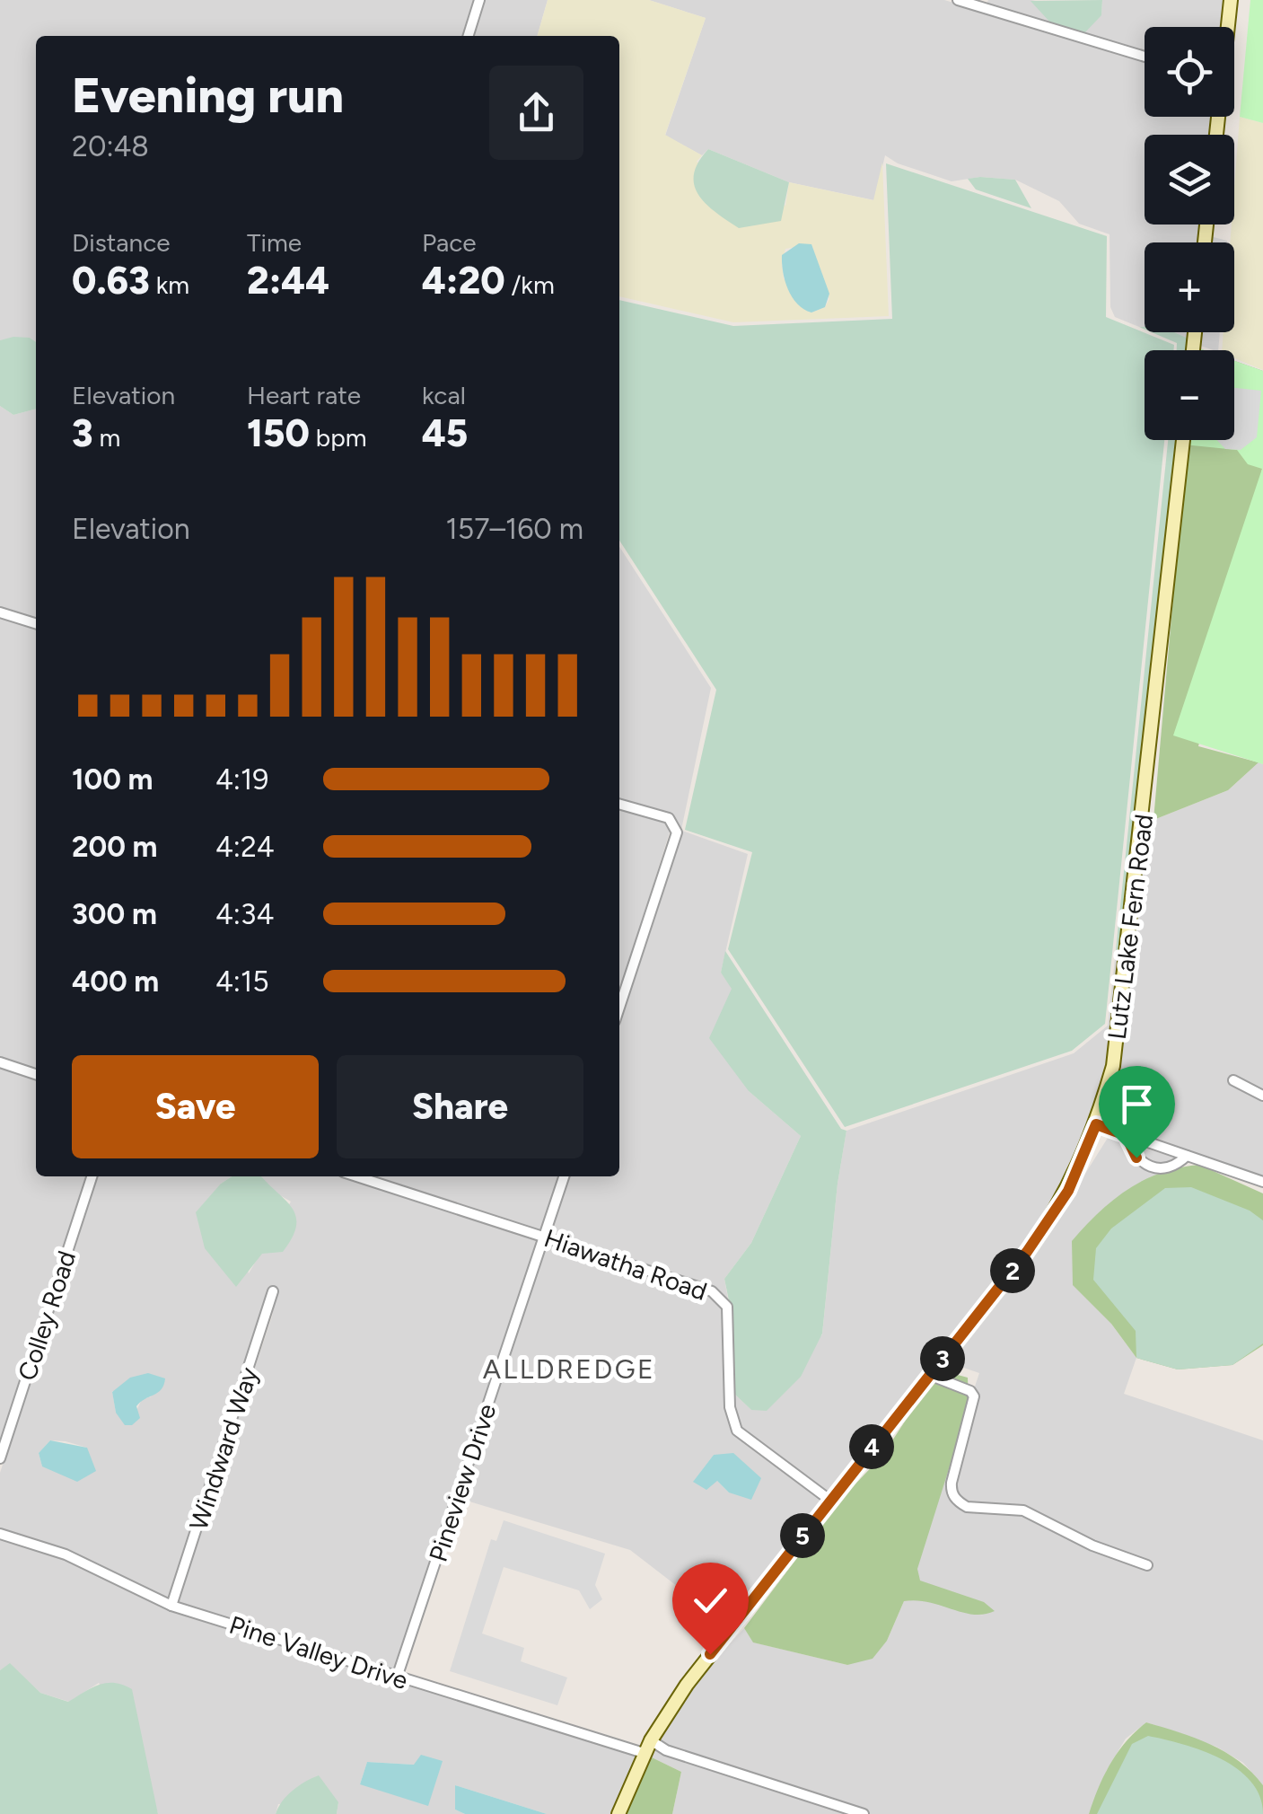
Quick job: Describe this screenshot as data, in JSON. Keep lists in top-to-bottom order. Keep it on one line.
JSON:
{"streets":{"main road":["Lutz Lake Fern Road"],"street":["Hiawatha Road","Colley Road","Windward Way","Pineview Drive","Pine Valley Drive"]},"crossings":[["Lutz Lake Fern Road","Hiawatha Road"],["Lutz Lake Fern Road","Pine Valley Drive"],["Hiawatha Road","Pineview Drive"],["Windward Way","Pine Valley Drive"],["Pineview Drive","Pine Valley Drive"]],"districts":["ALLDREDGE"],"page":{"map_buttons":["+","−"],"heading":["Evening run","20:48"],"stats":[["Distance","0.63 km"],["Time","2:44"],["Pace","4:20 /km"],["Elevation","3 m"],["Heart rate","150 bpm"],["kcal","45"]],"chart":["Elevation","157–160 m"],"list":[{"name":"100 m","note":"4:19"},{"name":"200 m","note":"4:24"},{"name":"300 m","note":"4:34"},{"name":"400 m","note":"4:15"}],"buttons":["Save","Share"],"pins":["2","3","4","5"]}}
